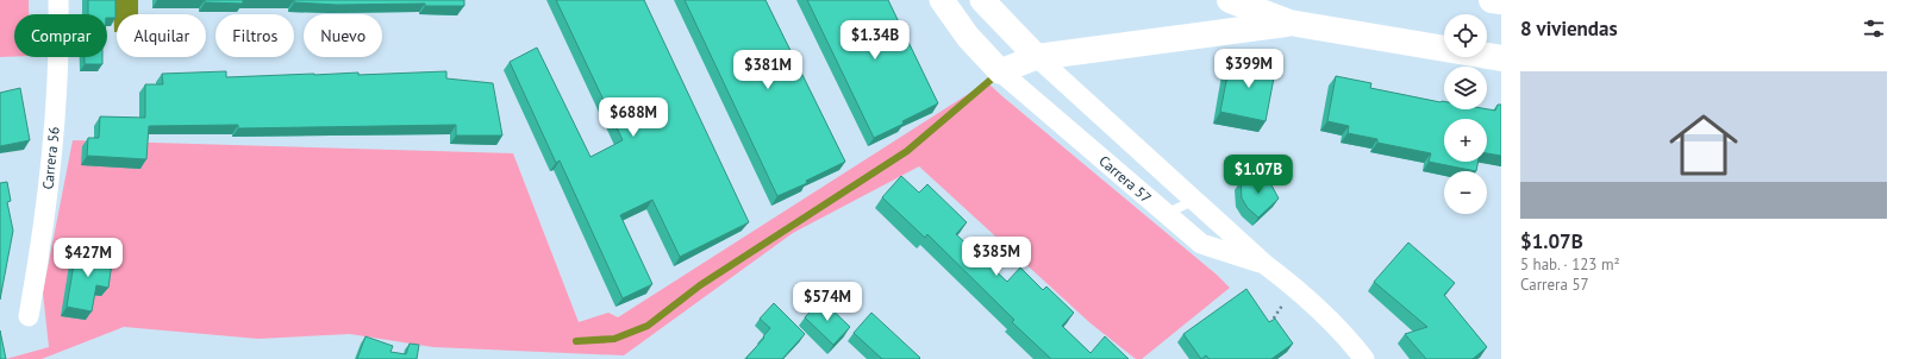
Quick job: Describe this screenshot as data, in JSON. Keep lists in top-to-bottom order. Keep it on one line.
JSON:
{"streets":{"street":["Carrera 56","Carrera 57"]},"page":{"heading":"8 viviendas","map_buttons":["+","−"],"chip":["Comprar","Alquilar","Filtros","Nuevo"],"price":["$1.34B","$399M","$381M","$688M","$1.07B","$385M","$427M","$574M"],"list":[{"name":"$1.07B","note":"5 hab. · 123 m² · Carrera 57"}]}}
